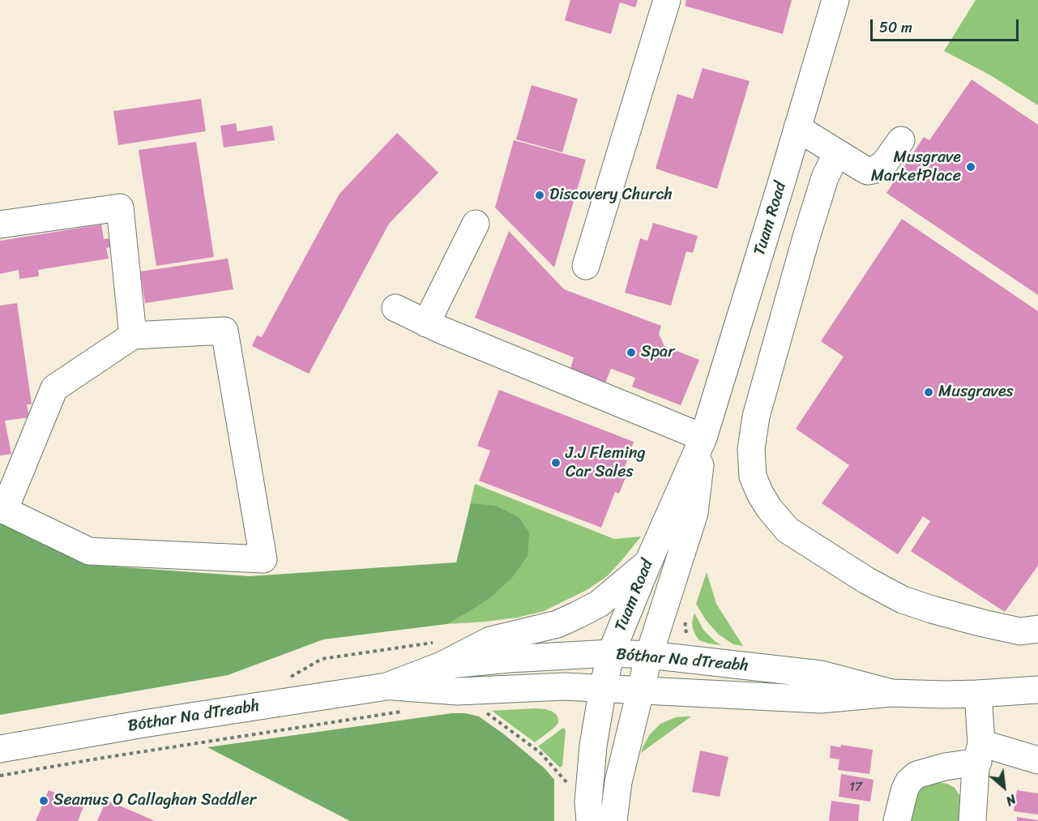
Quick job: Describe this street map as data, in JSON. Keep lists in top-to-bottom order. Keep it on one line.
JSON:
{"streets":{"main road":["Tuam Road","Bóthar Na dTreabh"]},"crossings":[["Tuam Road","Bóthar Na dTreabh"]],"places":["Musgrave MarketPlace","Discovery Church","Spar","Musgraves","J.J Fleming Car Sales","Seamus O Callaghan Saddler"],"house_numbers":["17"],"scale_bar":"50 m","north":"bottom right"}
